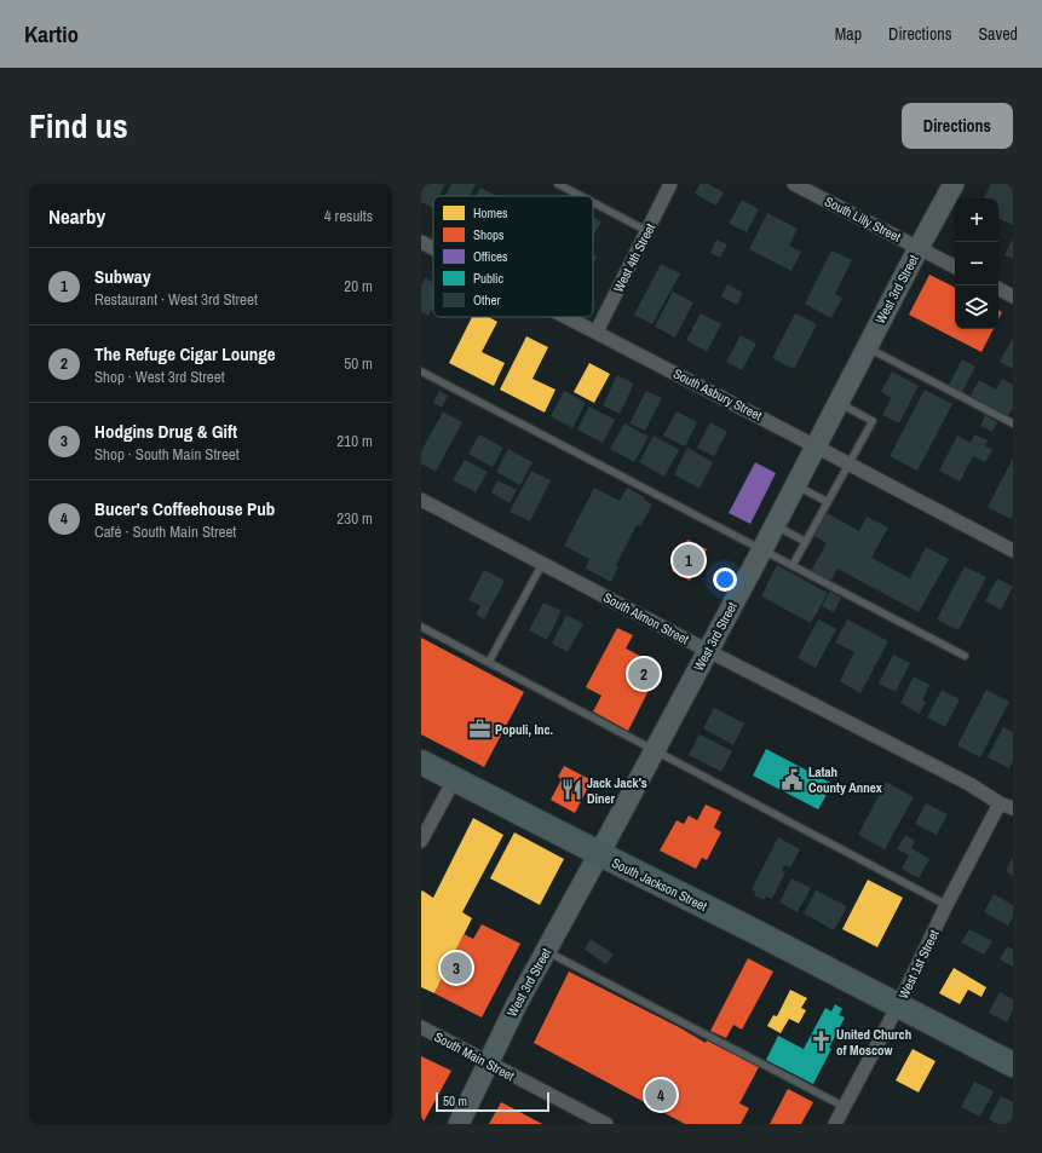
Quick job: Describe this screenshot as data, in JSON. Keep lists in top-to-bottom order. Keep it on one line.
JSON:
{"streets":{"highway":["South Jackson Street"],"main road":["West 3rd Street"],"street":["South Lilly Street","West 4th Street","South Asbury Street","South Almon Street","West 1st Street","South Main Street"]},"crossings":[["South Lilly Street","West 3rd Street"],["West 4th Street","South Asbury Street"],["West 3rd Street","South Asbury Street"],["West 3rd Street","South Almon Street"],["West 3rd Street","South Jackson Street"],["West 3rd Street","South Main Street"],["South Almon Street","West 1st Street"],["South Jackson Street","West 1st Street"]],"places":{"office":["Populi, Inc."],"public building":["Latah County Annex"],"restaurant":["Jack Jack's Diner"],"church":["United Church of Moscow"]},"legend":["Homes","Shops","Offices","Public","Other"],"scale_bar":"50 m","page":{"header":"Kartio","nav":["Map","Directions","Saved"],"title":"Find us","buttons":"Directions","heading":["Nearby","4 results"],"map_buttons":["+","−"],"list":[{"mark":"1","name":"Subway","note":"Restaurant · West 3rd Street","value":"20 m"},{"mark":"2","name":"The Refuge Cigar Lounge","note":"Shop · West 3rd Street","value":"50 m"},{"mark":"3","name":"Hodgins Drug & Gift","note":"Shop · South Main Street","value":"210 m"},{"mark":"4","name":"Bucer's Coffeehouse Pub","note":"Café · South Main Street","value":"230 m"}],"pins":["1","2","3","4"],"scale":"50 m"}}
